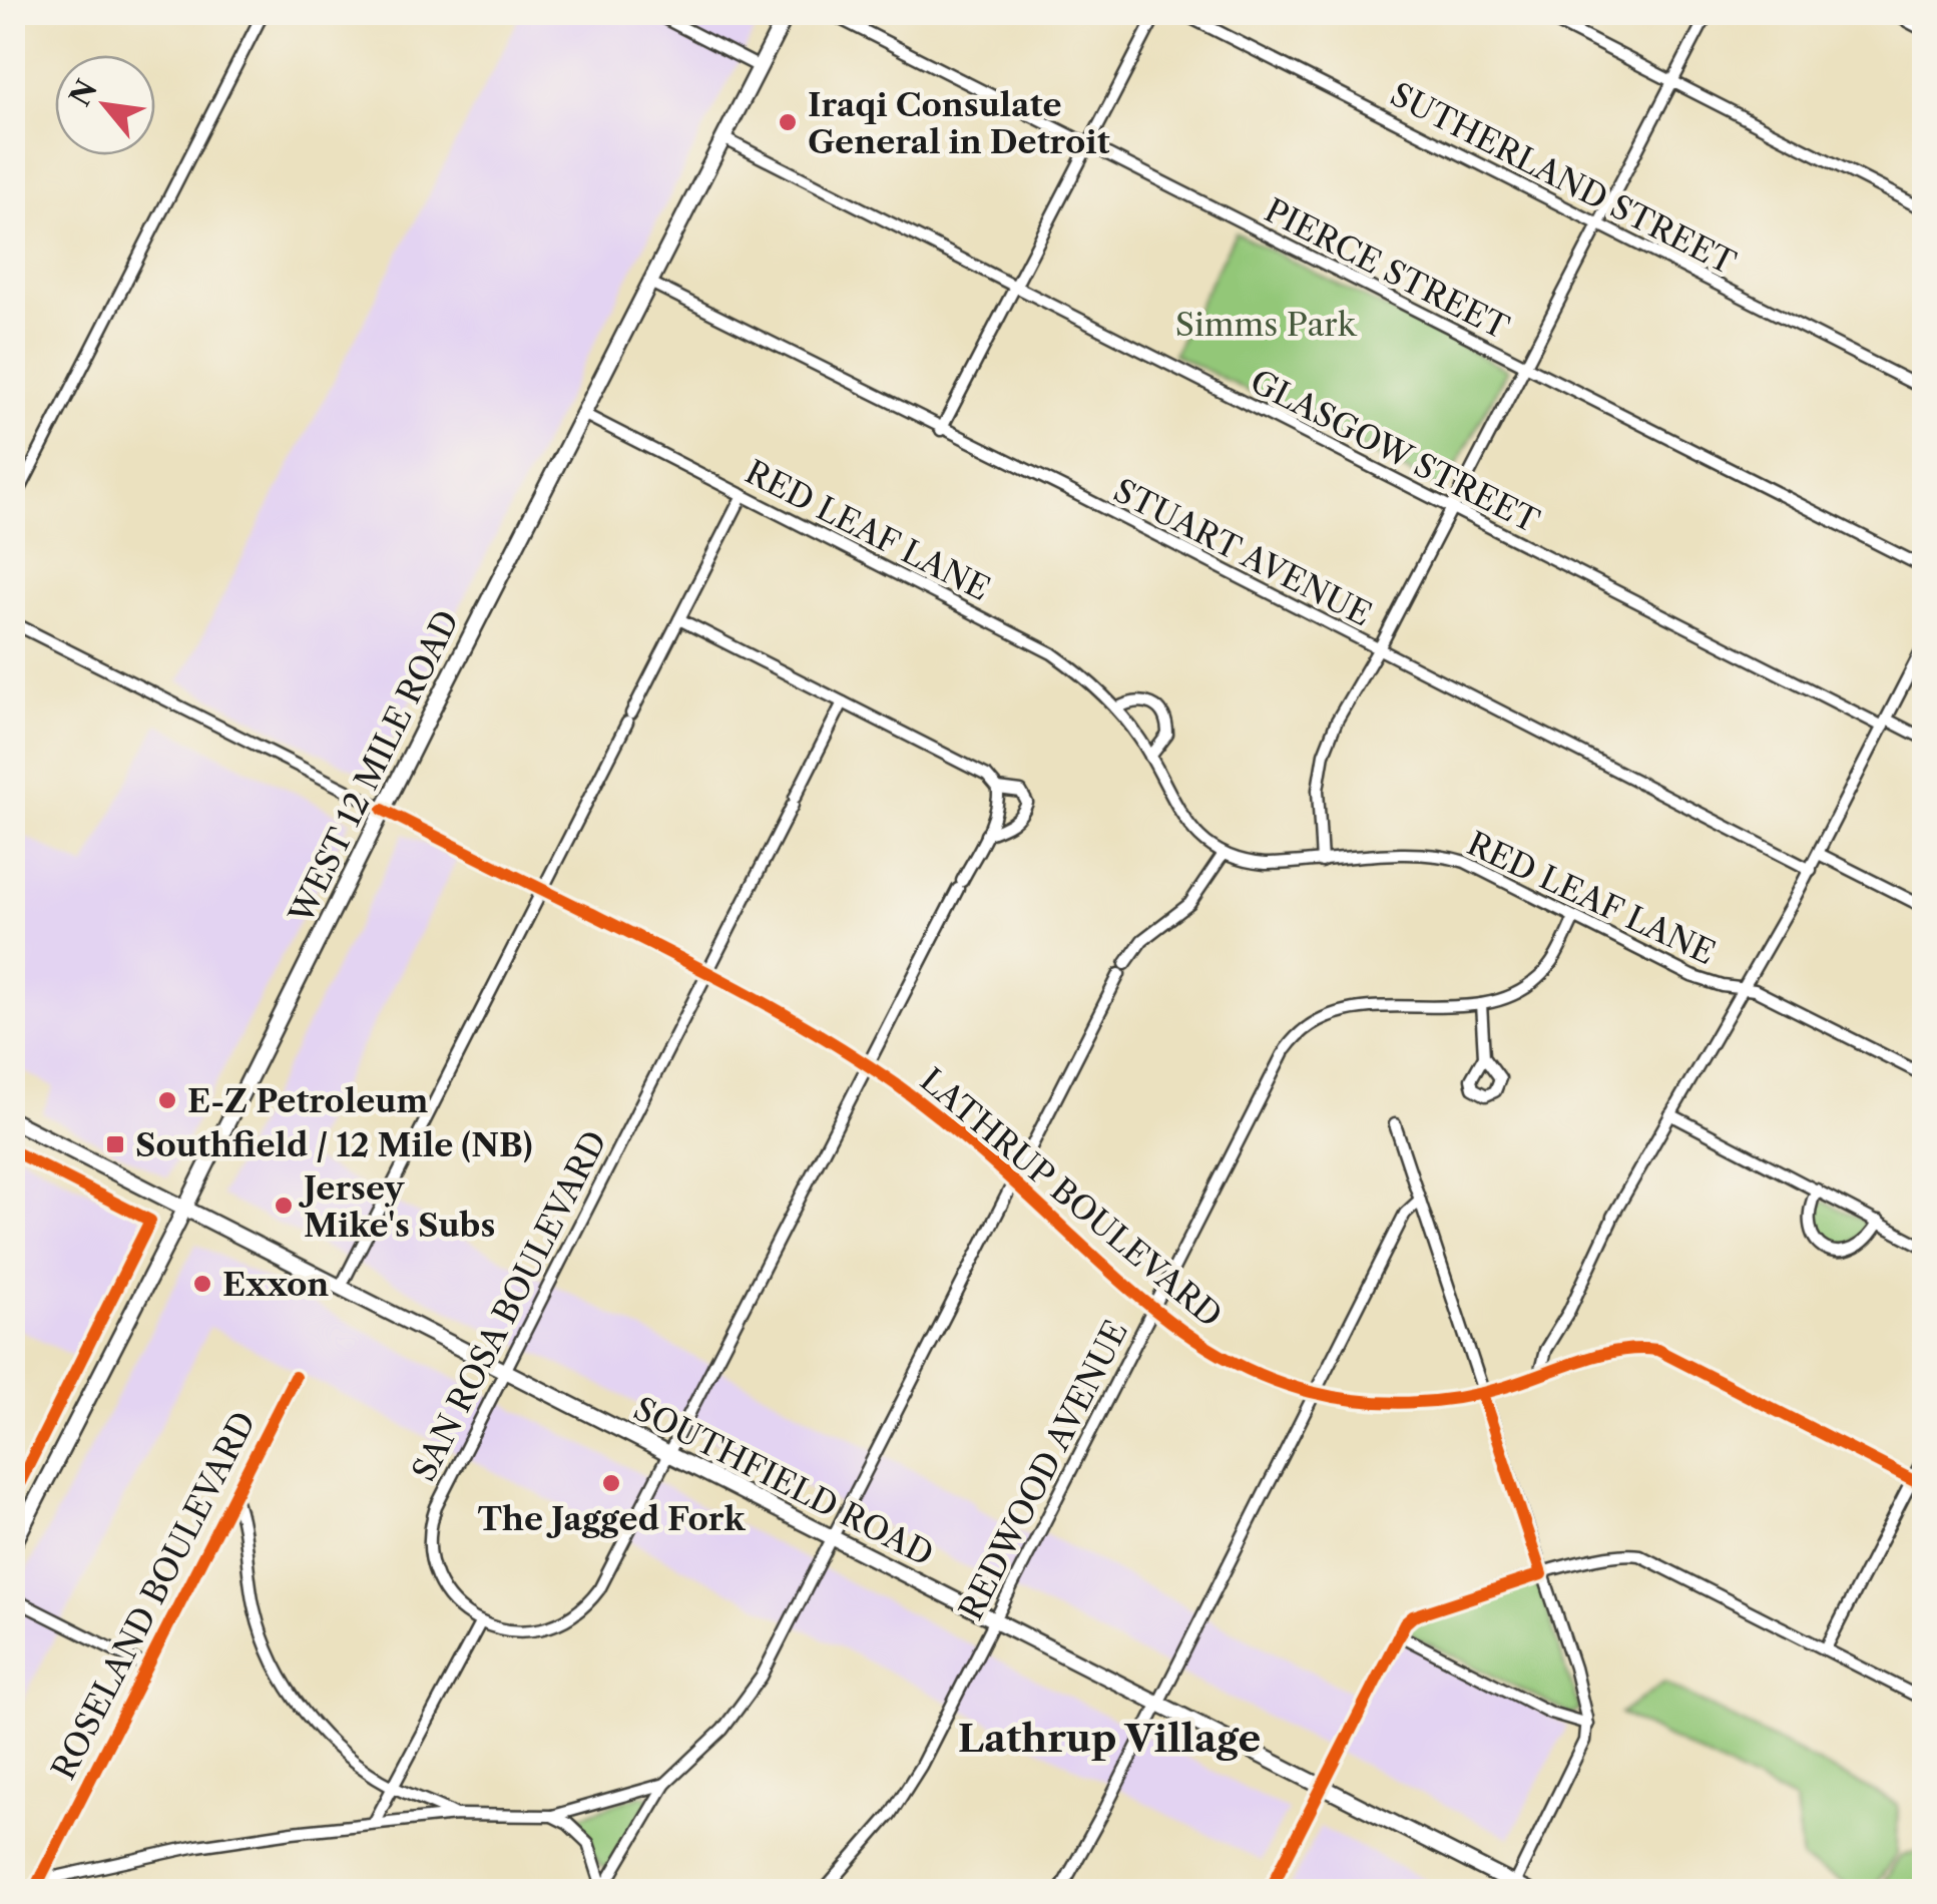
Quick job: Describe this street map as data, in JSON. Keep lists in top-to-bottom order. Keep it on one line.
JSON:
{"streets":{"main road":["WEST 12 MILE ROAD","SOUTHFIELD ROAD"],"street":["SUTHERLAND STREET","PIERCE STREET","GLASGOW STREET","RED LEAF LANE","STUART AVENUE","LATHRUP BOULEVARD","SAN ROSA BOULEVARD","REDWOOD AVENUE","ROSELAND BOULEVARD"]},"crossings":[["GLASGOW STREET","WEST 12 MILE ROAD"],["RED LEAF LANE","WEST 12 MILE ROAD"],["RED LEAF LANE","REDWOOD AVENUE"],["STUART AVENUE","WEST 12 MILE ROAD"],["WEST 12 MILE ROAD","LATHRUP BOULEVARD"],["WEST 12 MILE ROAD","SOUTHFIELD ROAD"],["LATHRUP BOULEVARD","SAN ROSA BOULEVARD"],["LATHRUP BOULEVARD","REDWOOD AVENUE"],["SAN ROSA BOULEVARD","SOUTHFIELD ROAD"],["REDWOOD AVENUE","SOUTHFIELD ROAD"]],"districts":["Lathrup Village"],"parks":["Simms Park"],"places":{"other":["Iraqi Consulate General in Detroit","E-Z Petroleum","Jersey Mike's Subs","Exxon","The Jagged Fork"],"transit":["Southfield / 12 Mile (NB)"]},"north":"top left"}
